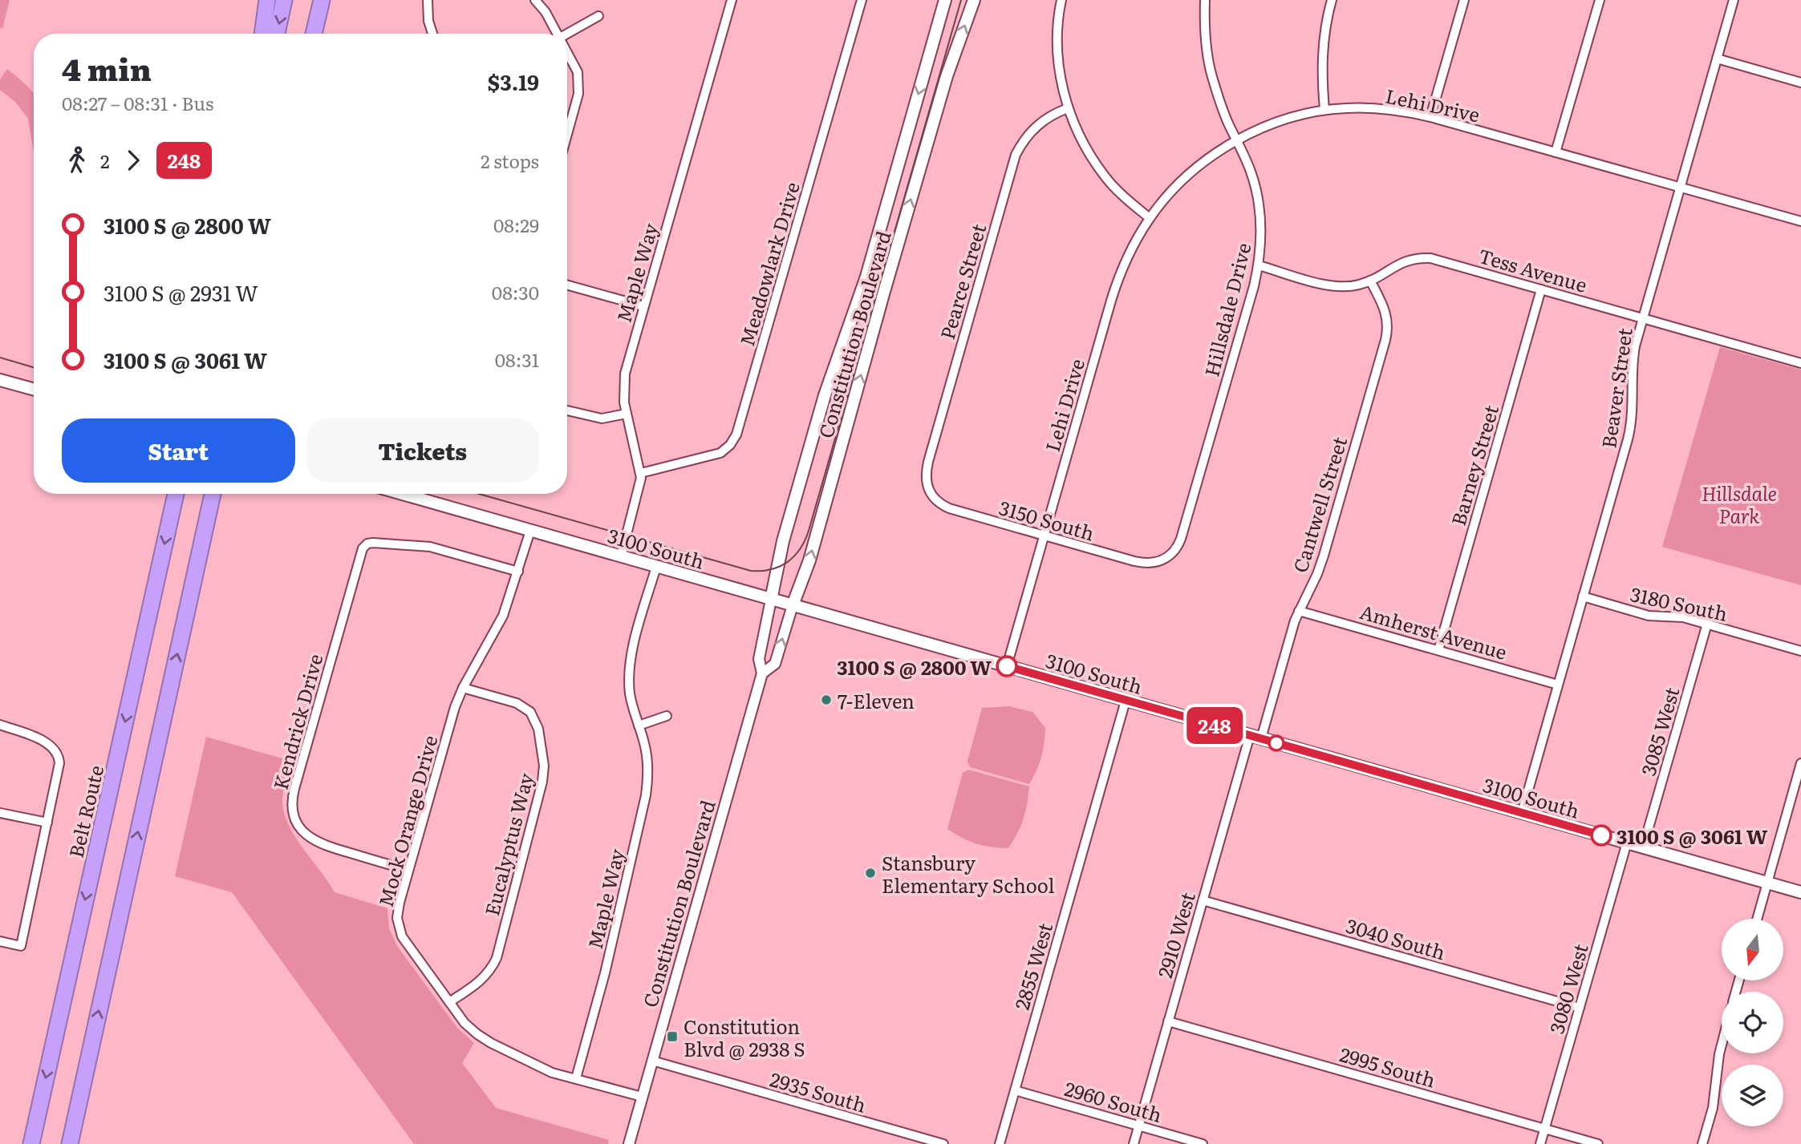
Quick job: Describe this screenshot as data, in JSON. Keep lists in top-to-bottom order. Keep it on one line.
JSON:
{"streets":{"highway":["Belt Route"],"main road":["Constitution Boulevard","3100 South"],"street":["Lehi Drive","Meadowlark Drive","Tess Avenue","Maple Way","Pearce Street","Hillsdale Drive","Beaver Street","Barney Street","Cantwell Street","3150 South","3180 South","Amherst Avenue","Kendrick Drive","3085 West","Mock Orange Drive","Eucalyptus Way","2910 West","3040 South","2855 West","3080 West","2995 South","2935 South","2960 South"]},"crossings":[["Lehi Drive","Hillsdale Drive"],["Lehi Drive","Beaver Street"],["Lehi Drive","3150 South"],["Lehi Drive","3100 South"],["Meadowlark Drive","Maple Way"],["Tess Avenue","Hillsdale Drive"],["Tess Avenue","Beaver Street"],["Tess Avenue","Barney Street"],["Tess Avenue","Cantwell Street"],["Maple Way","3100 South"],["Maple Way","Mock Orange Drive"],["Pearce Street","3150 South"],["Hillsdale Drive","3150 South"],["Constitution Boulevard","3100 South"],["Constitution Boulevard","Mock Orange Drive"],["Constitution Boulevard","2935 South"],["Beaver Street","3100 South"],["Beaver Street","3180 South"],["Beaver Street","Amherst Avenue"],["Barney Street","Amherst Avenue"],["Cantwell Street","3100 South"],["Cantwell Street","Amherst Avenue"],["Cantwell Street","2910 West"],["3100 South","3085 West"],["3100 South","Mock Orange Drive"],["3100 South","2910 West"],["3100 South","2855 West"],["3100 South","3080 West"],["3180 South","3085 West"],["Kendrick Drive","Mock Orange Drive"],["Mock Orange Drive","Eucalyptus Way"],["2910 West","3040 South"],["2910 West","2995 South"],["2910 West","2960 South"],["3040 South","3080 West"],["2855 West","2960 South"],["3080 West","2995 South"]],"parks":["Hillsdale Park"],"places":{"other":["3100 S @ 2800 W","7-Eleven","3100 S @ 3061 W","Stansbury Elementary School"],"transit":["Constitution Blvd @ 2938 S"]},"lines":["bus line 248"],"north":"bottom","page":{"on_map":"248","heading":["4 min","08:27 – 08:31 · Bus","$3.19"],"legs":["2","248","2 stops"],"list":[{"name":"3100 S @ 2800 W","value":"08:29"},{"name":"3100 S @ 2931 W","value":"08:30"},{"name":"3100 S @ 3061 W","value":"08:31"}],"buttons":["Start","Tickets"]}}
